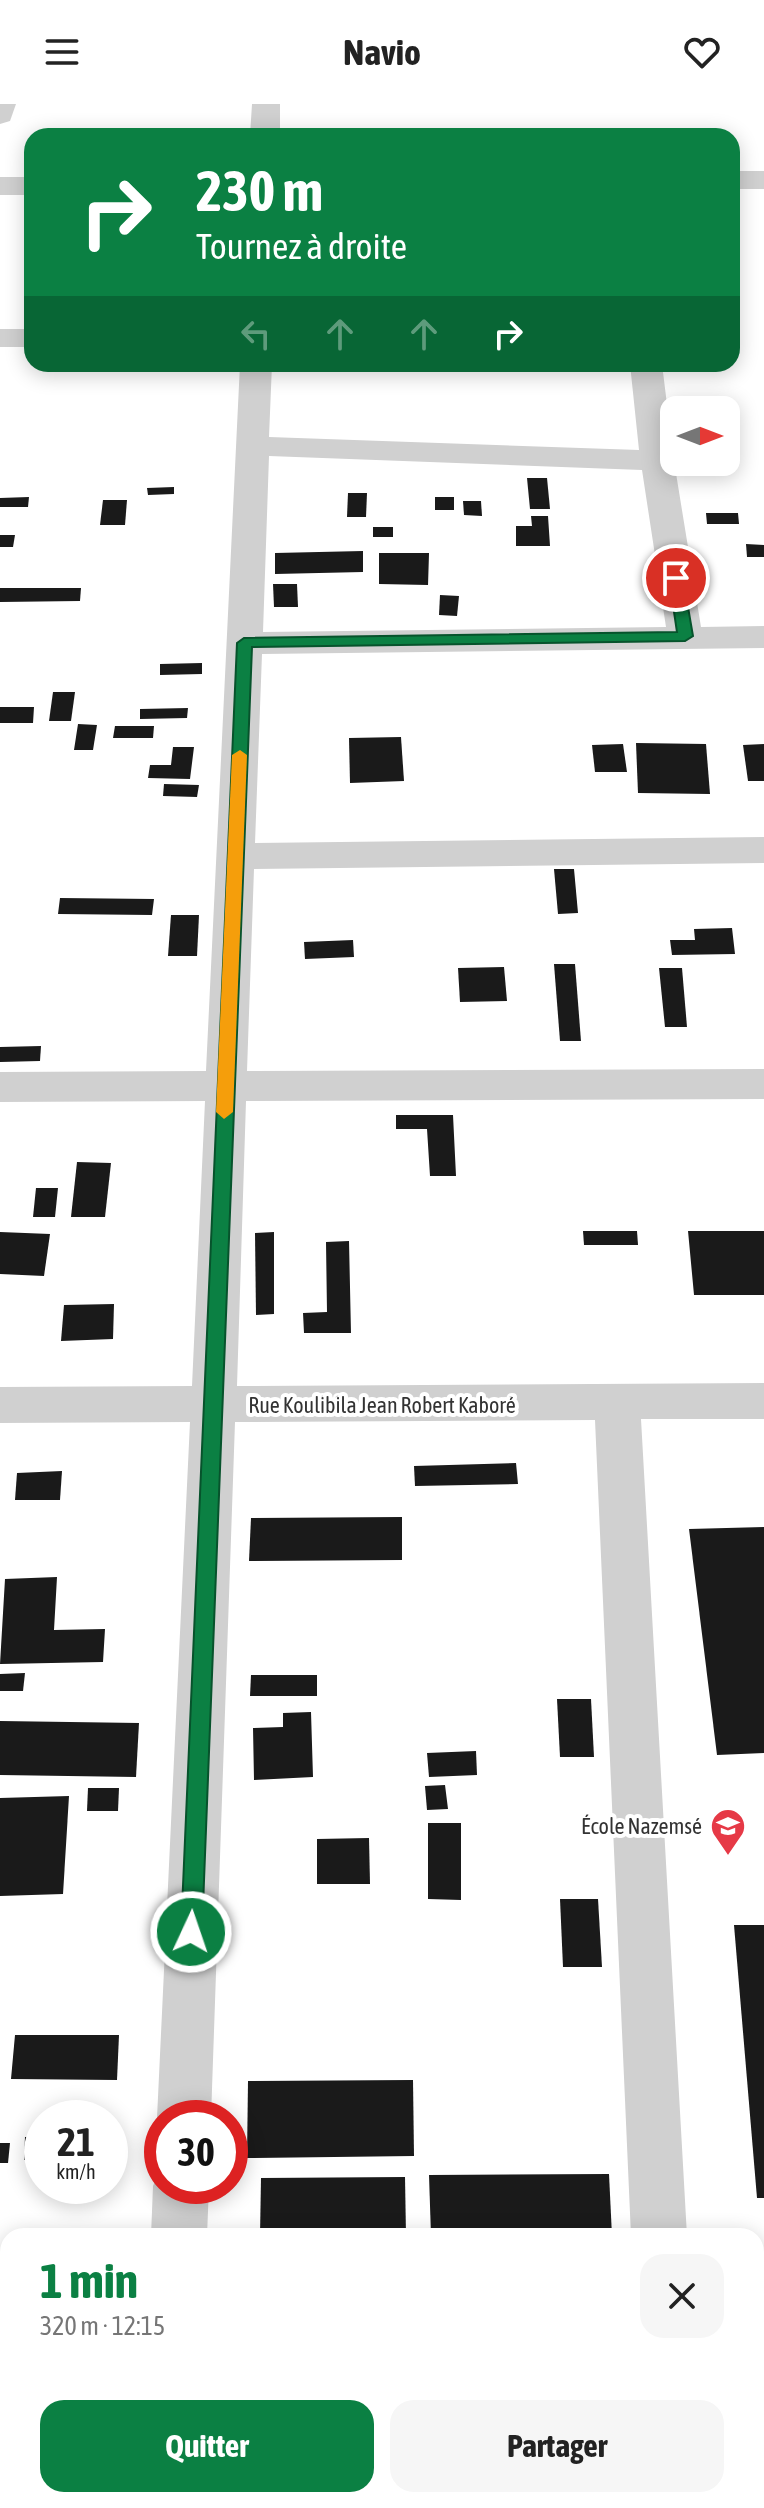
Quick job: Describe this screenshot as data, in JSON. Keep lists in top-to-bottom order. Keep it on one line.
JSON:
{"streets":{"street":["Rue Koulibila Jean Robert Kaboré"]},"places":{"school or university":["École Nazemsé"]},"north":"right","page":{"header":"Navio","turn":["230 m","Tournez à droite"],"speed":"21 km/h","limit":"30","heading":["1 min","320 m · 12:15"],"buttons":["Quitter","Partager"]}}
